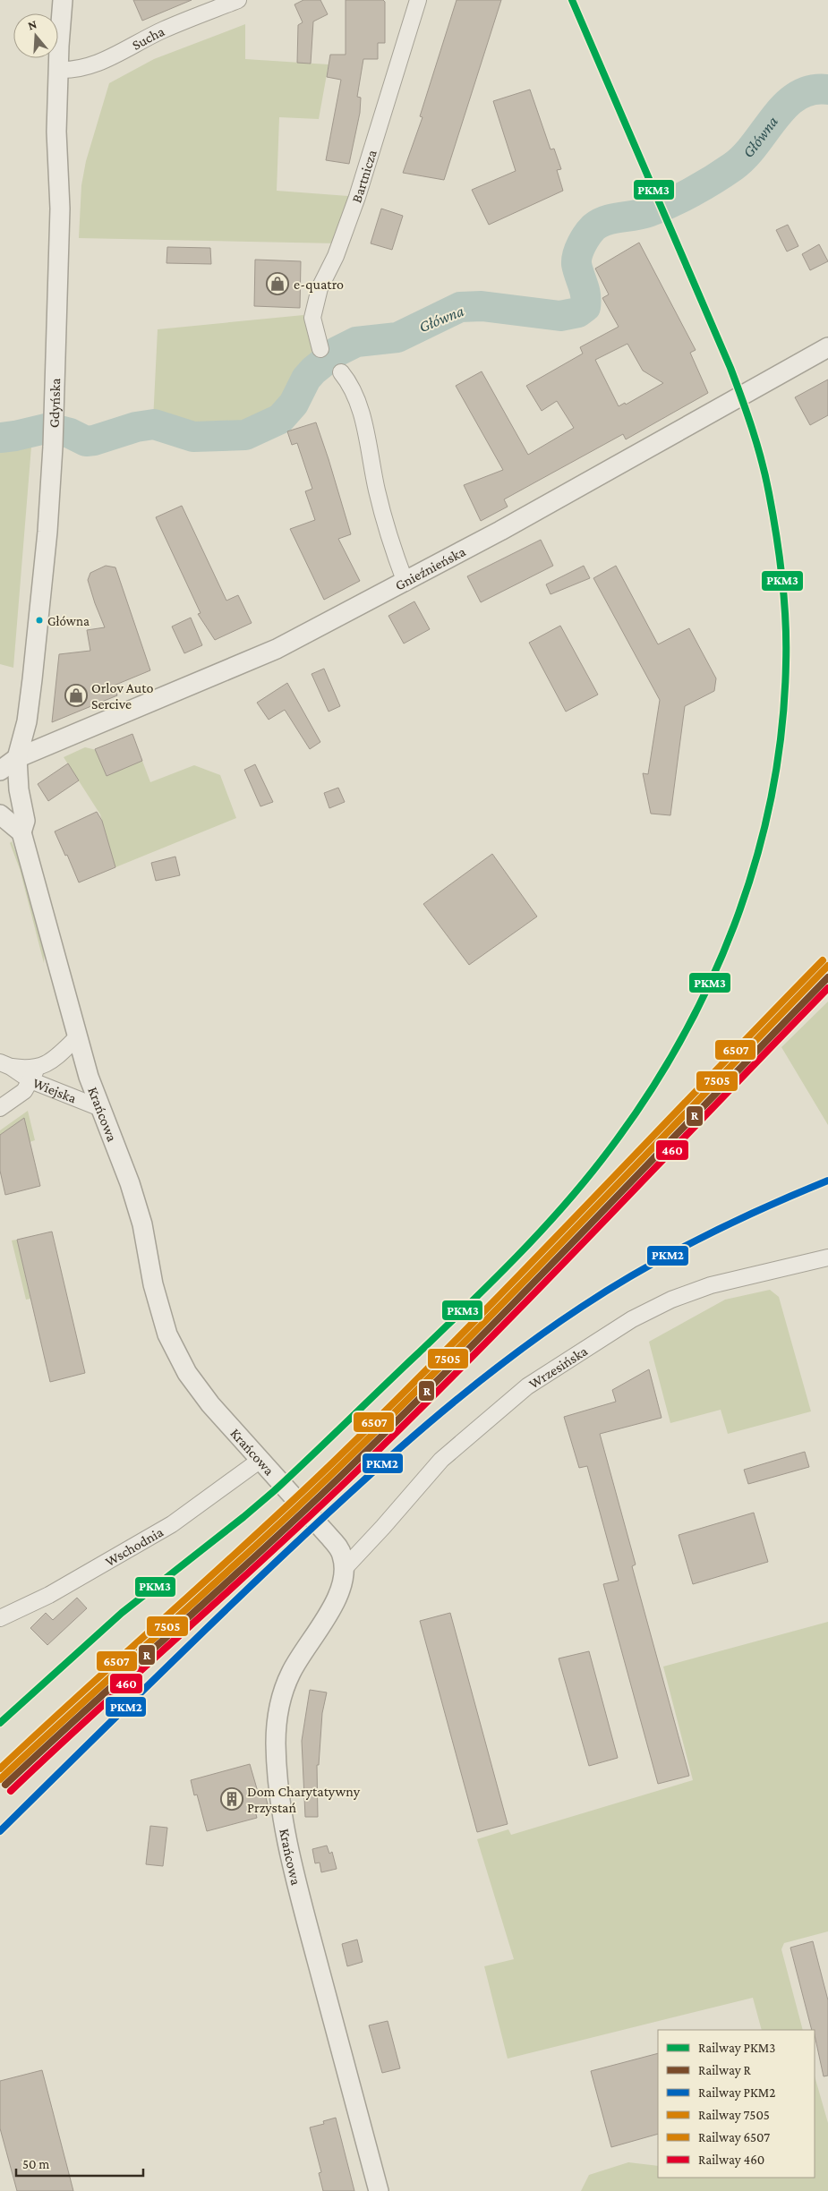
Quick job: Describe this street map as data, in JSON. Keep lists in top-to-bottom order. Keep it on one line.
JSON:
{"streets":{"street":["Sucha","Bartnicza","Gdyńska","Gnieźnieńska","Wiejska","Krańcowa","Wrzesińska","Wschodnia"]},"crossings":[["Sucha","Gdyńska"],["Gdyńska","Gnieźnieńska"],["Gdyńska","Krańcowa"],["Gnieźnieńska","Krańcowa"],["Wiejska","Krańcowa"],["Krańcowa","Wrzesińska"],["Krańcowa","Wschodnia"]],"water":["Główna"],"places":{"shop":["e-quatro","Orlov Auto Sercive"],"other":["Główna"],"building":["Dom Charytatywny Przystań"]},"lines":["rail line PKM3","rail line 6507","rail line 7505","rail line R","rail line 460","rail line PKM2"],"legend":["Railway PKM3","Railway R","Railway PKM2","Railway 7505","Railway 6507","Railway 460"],"scale_bar":"50 m","north":"top"}
